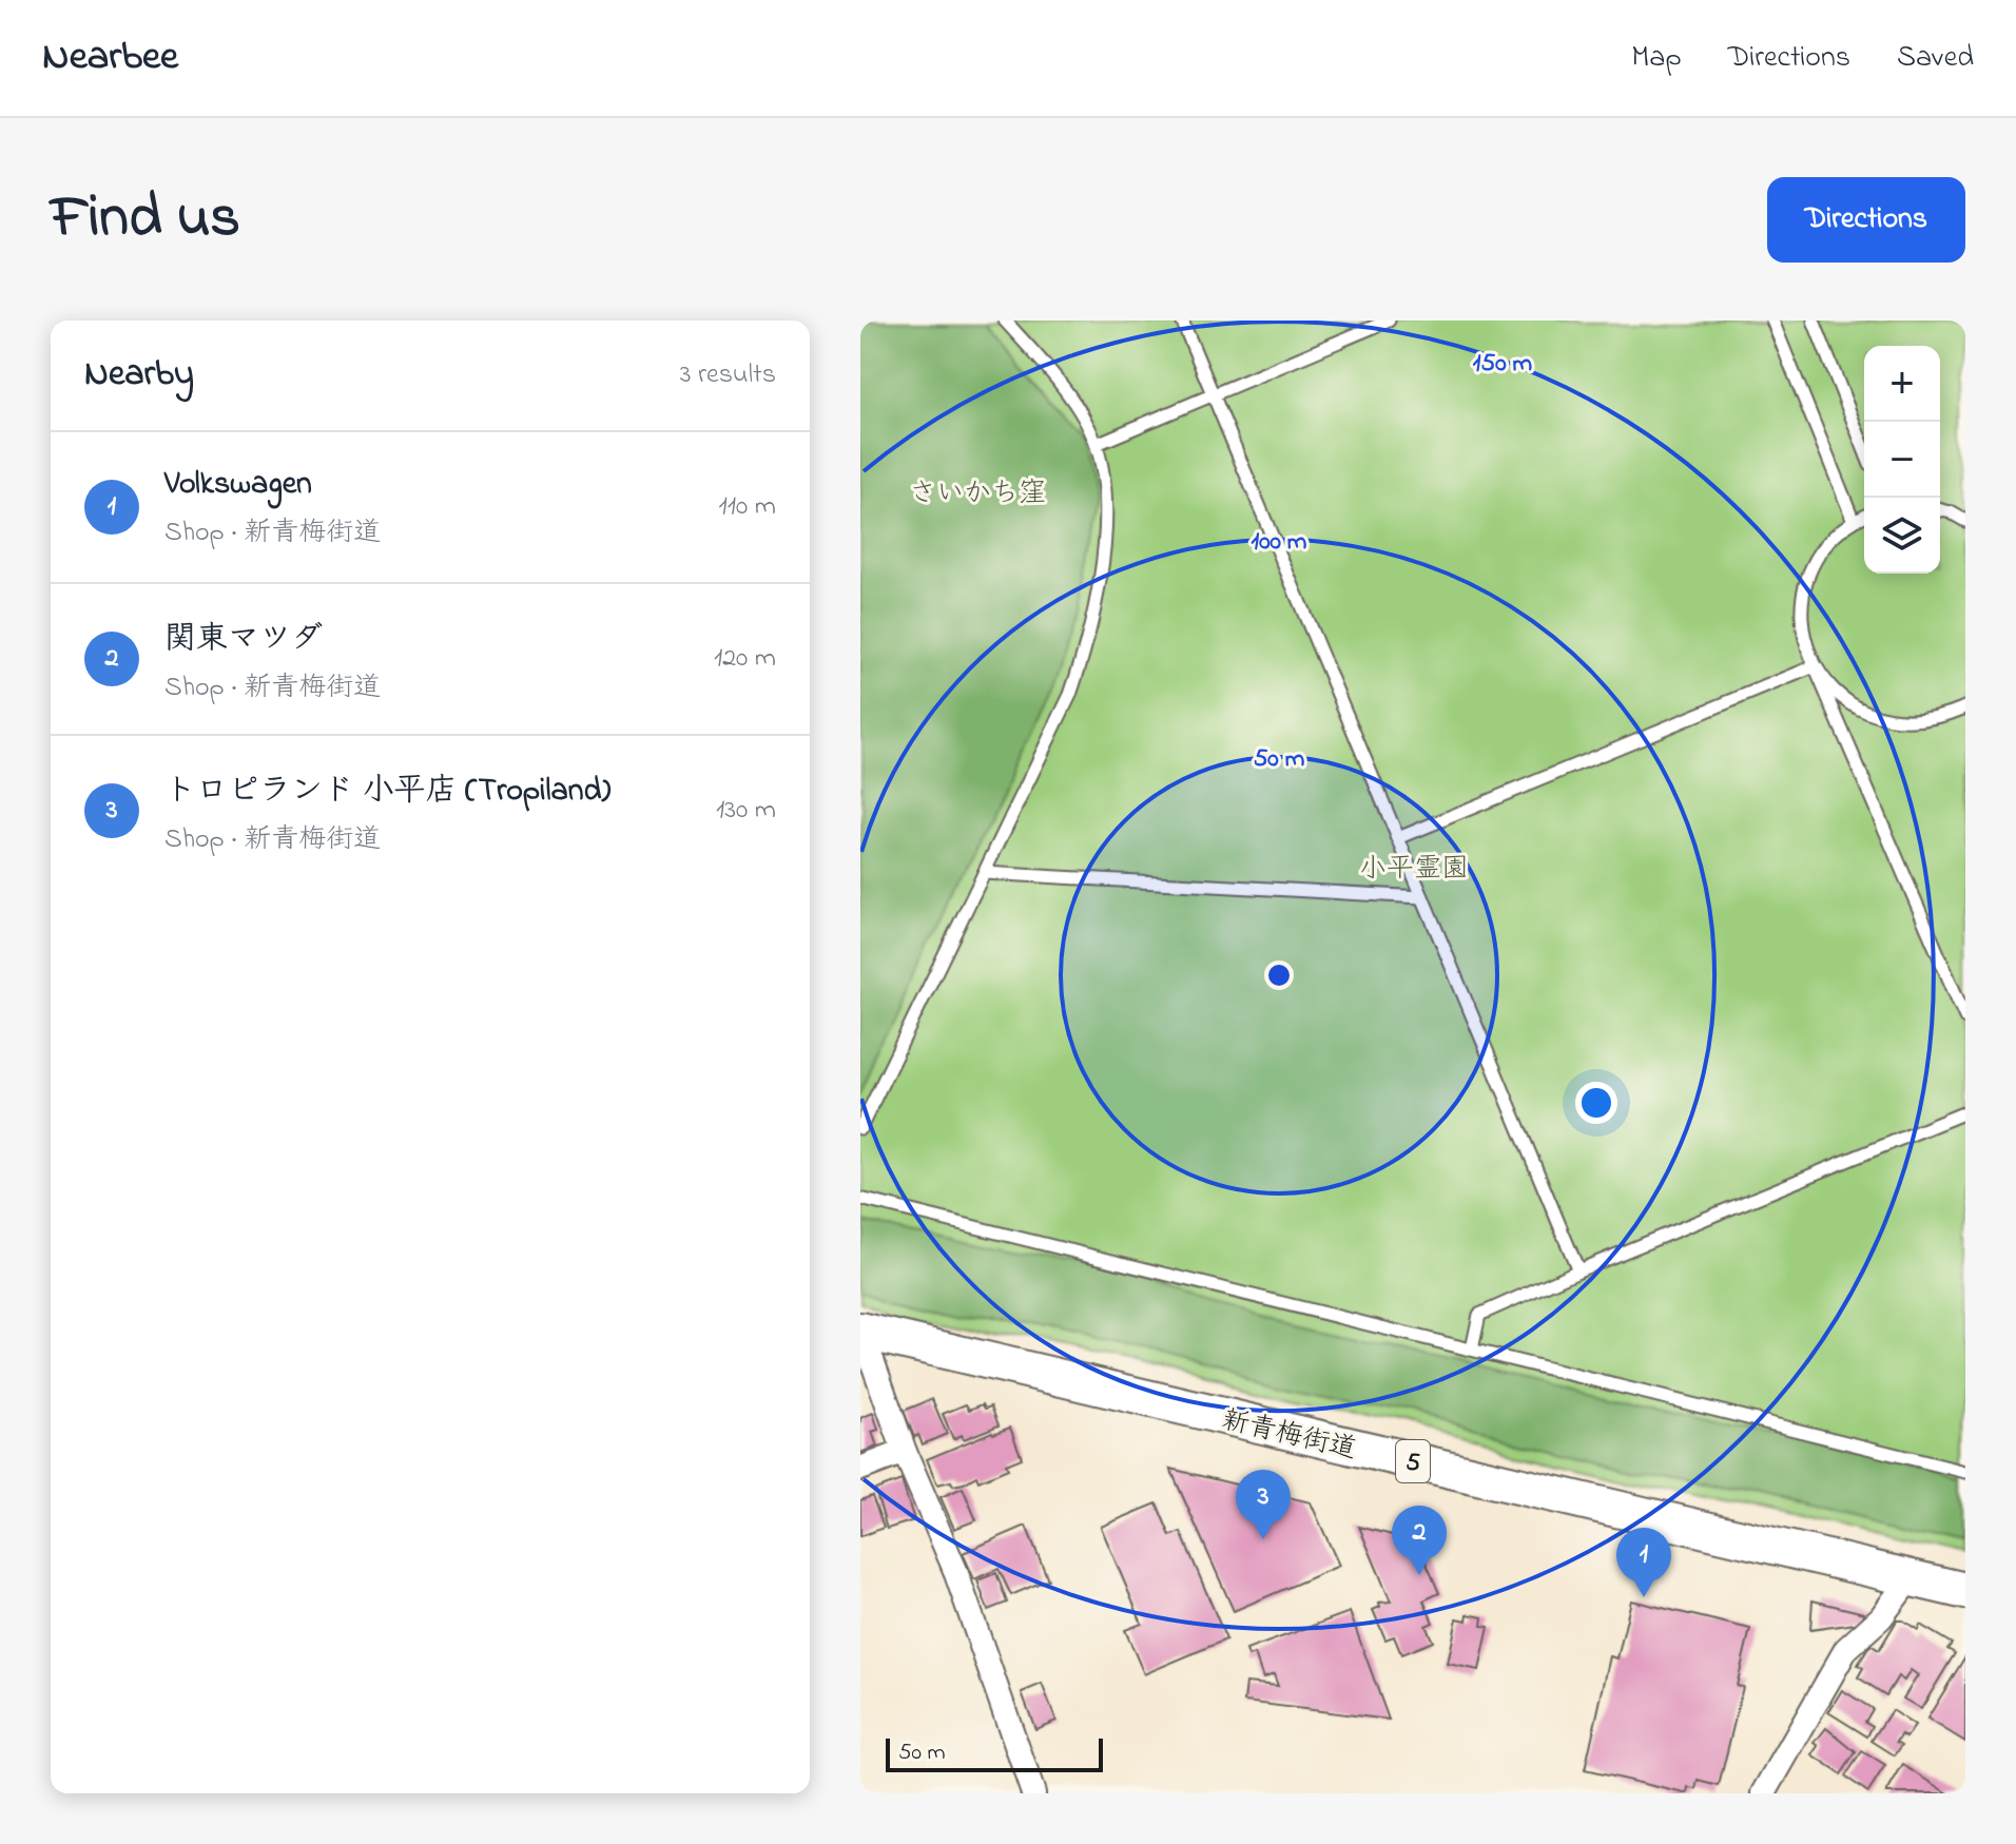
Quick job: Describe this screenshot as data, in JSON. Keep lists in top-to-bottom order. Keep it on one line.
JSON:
{"streets":{"main road":["新青梅街道","5"]},"parks":["さいかち窪","小平霊園"],"scale_bar":"50 m","page":{"header":"Nearbee","nav":["Map","Directions","Saved"],"title":"Find us","buttons":"Directions","heading":["Nearby","3 results"],"map_buttons":["+","−"],"list":[{"mark":"1","name":"Volkswagen","note":"Shop · 新青梅街道","value":"110 m"},{"mark":"2","name":"関東マツダ","note":"Shop · 新青梅街道","value":"120 m"},{"mark":"3","name":"トロピランド 小平店 (Tropiland)","note":"Shop · 新青梅街道","value":"130 m"}],"pins":["3","2","1"],"scale":"50 m"},"rings":["150 m","100 m","50 m"]}
